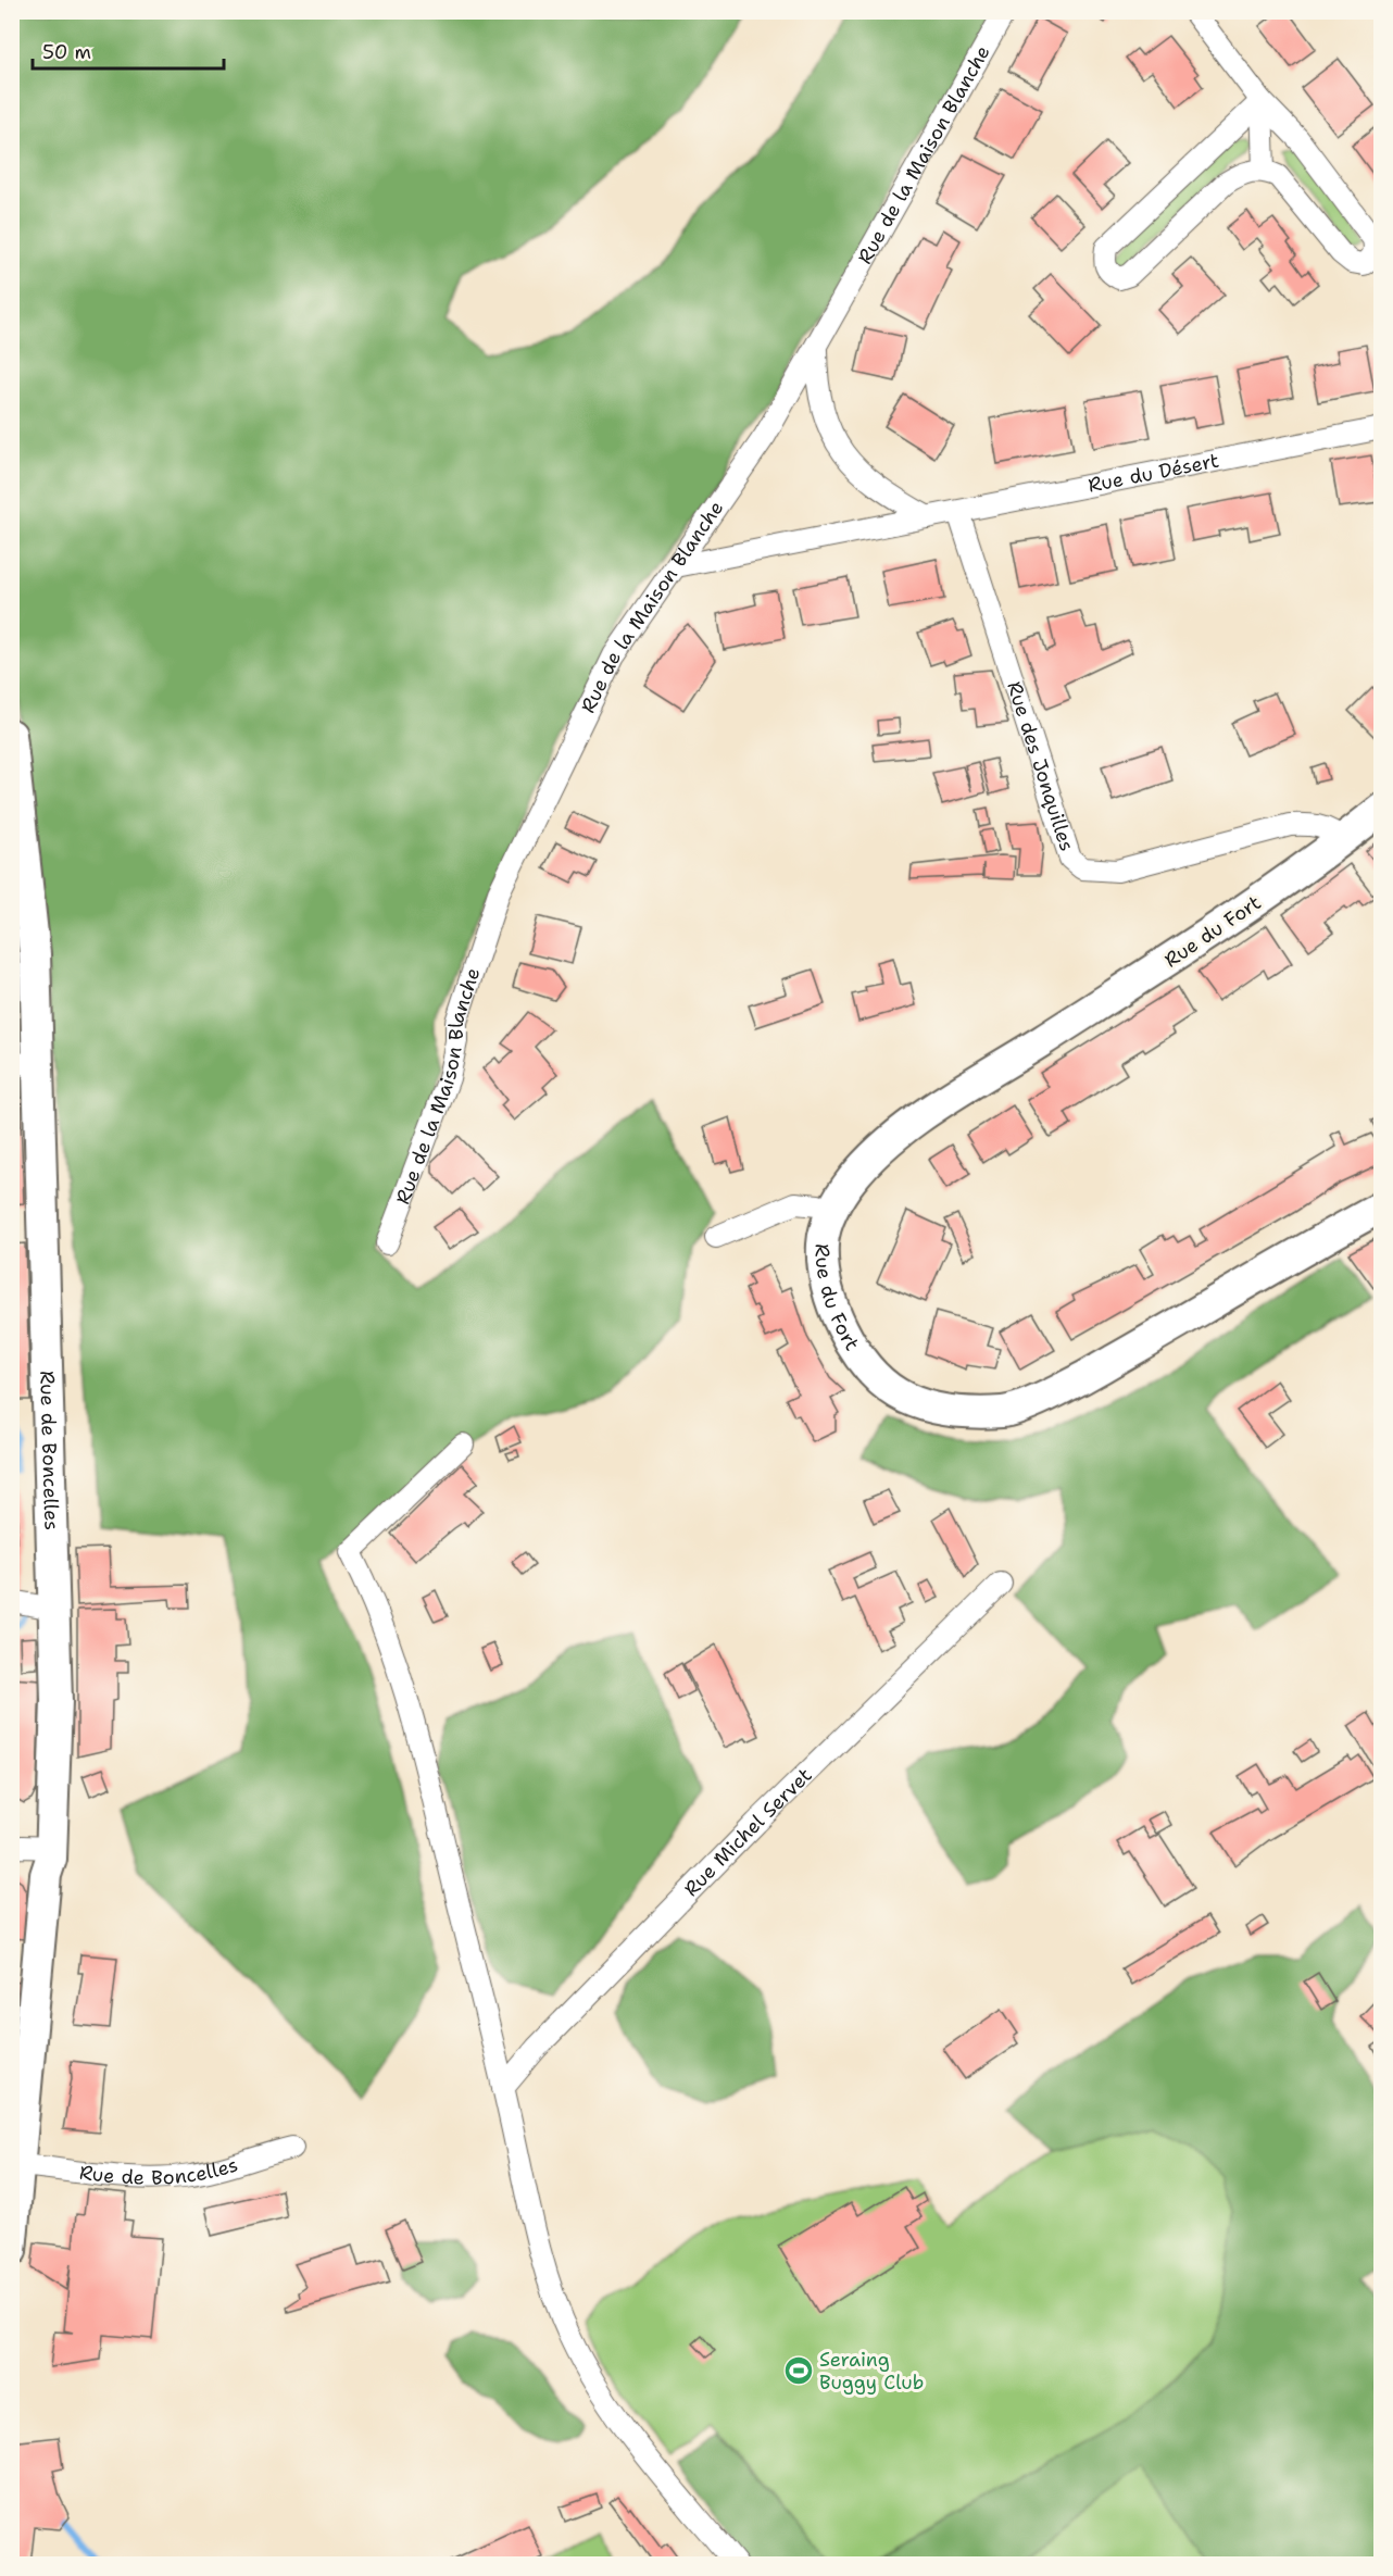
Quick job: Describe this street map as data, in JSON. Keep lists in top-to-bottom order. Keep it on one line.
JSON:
{"streets":{"main road":["Rue du Fort","Rue de Boncelles"],"street":["Rue de la Maison Blanche","Rue du Désert","Rue des Jonquilles","Rue Michel Servet"]},"crossings":[["Rue de la Maison Blanche","Rue du Désert"],["Rue du Désert","Rue des Jonquilles"],["Rue des Jonquilles","Rue du Fort"]],"places":{"sports":["Seraing Buggy Club"]},"scale_bar":"50 m"}
